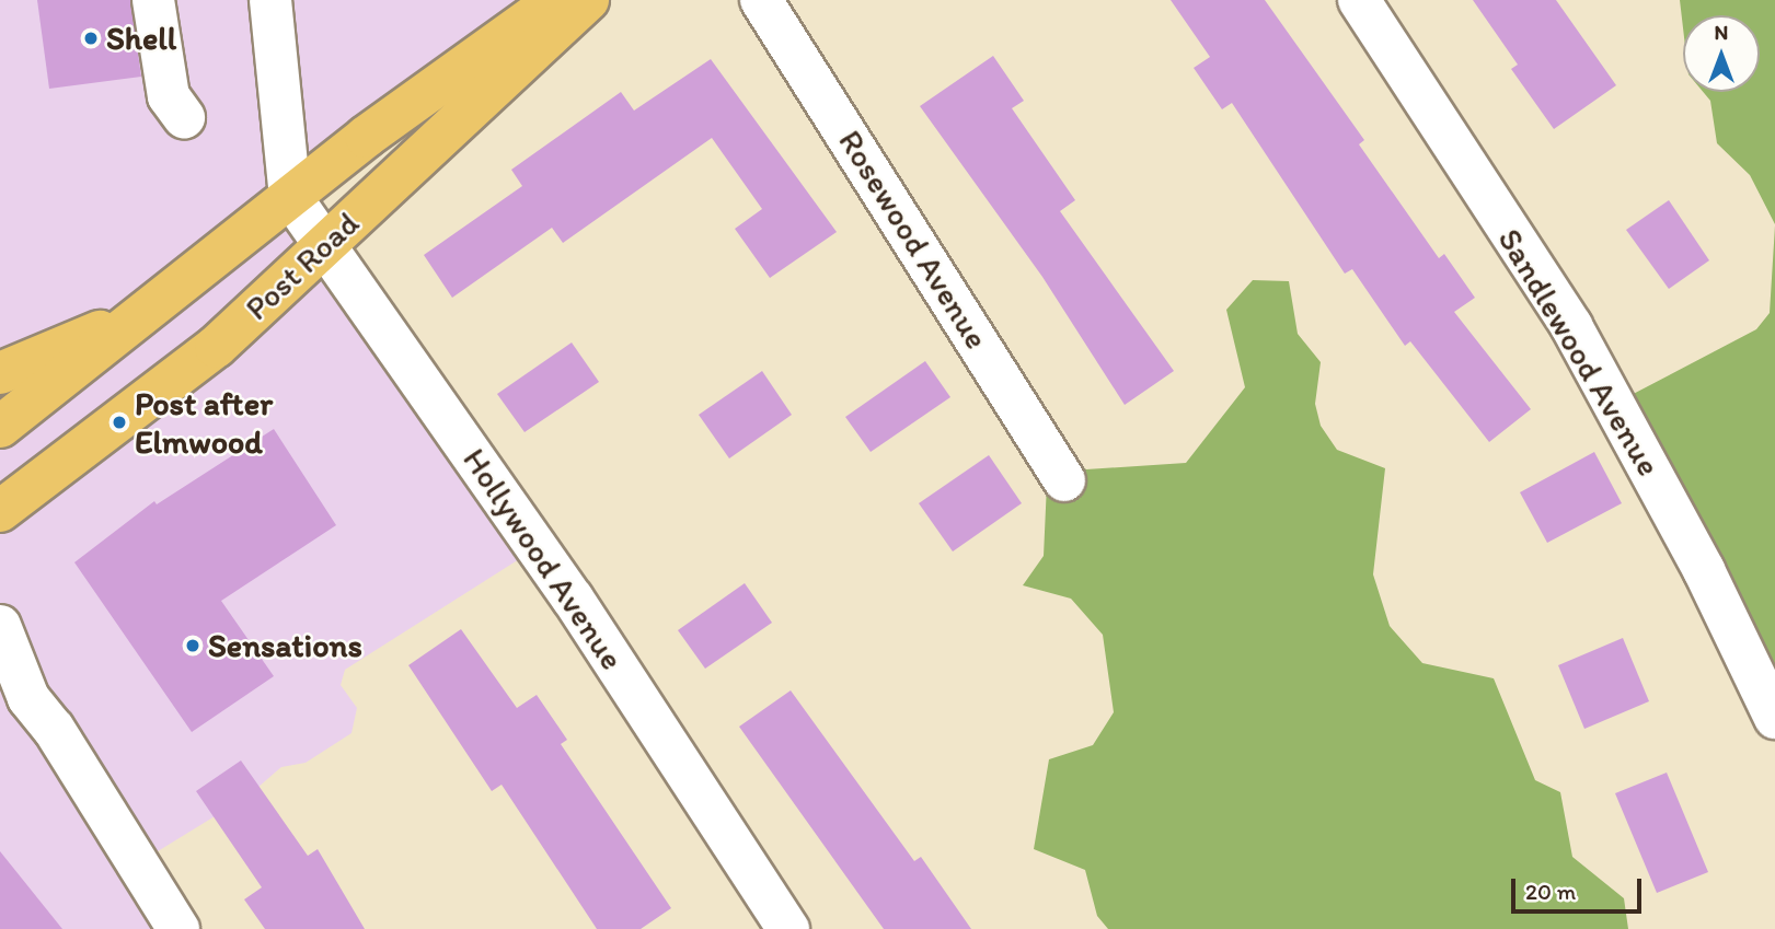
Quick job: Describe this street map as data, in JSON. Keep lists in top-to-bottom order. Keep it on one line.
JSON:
{"streets":{"main road":["Post Road"],"street":["Rosewood Avenue","Sandlewood Avenue","Hollywood Avenue"]},"crossings":[["Post Road","Hollywood Avenue"]],"places":["Shell","Post after Elmwood","Sensations"],"scale_bar":"20 m","north":"top"}
